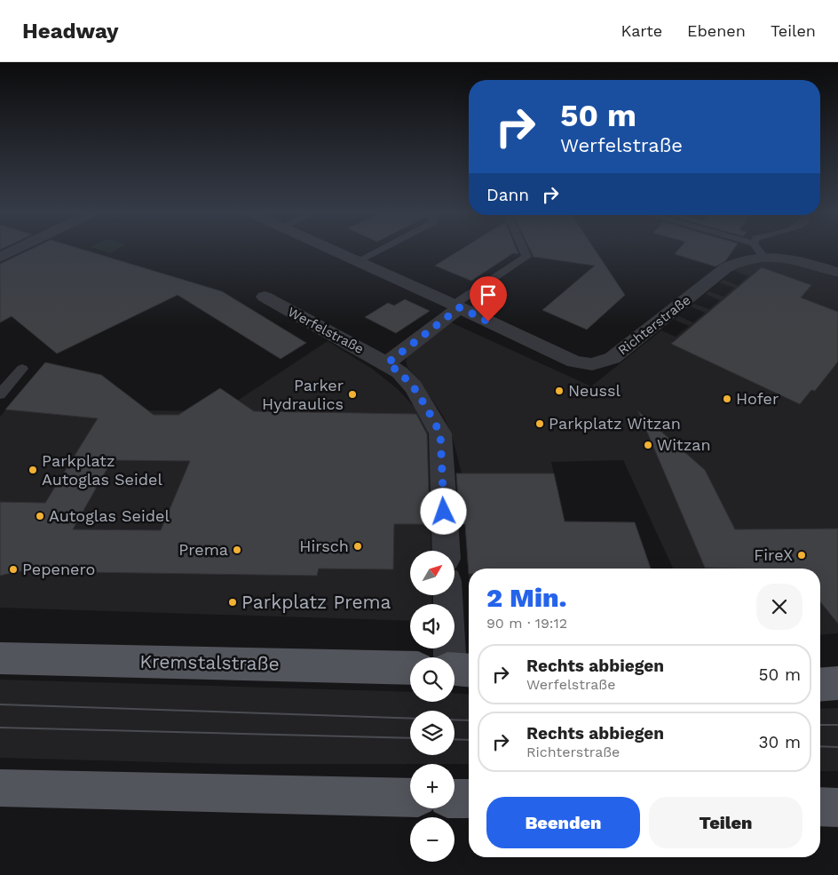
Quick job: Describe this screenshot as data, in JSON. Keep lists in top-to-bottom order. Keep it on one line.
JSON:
{"streets":{"main road":["Kremstalstraße"],"street":["Richterstraße","Werfelstraße"]},"places":["Neussl","Parker Hydraulics","Hofer","Parkplatz Witzan","Witzan","Parkplatz Autoglas Seidel","Autoglas Seidel","Hirsch","Prema","FireX","Pepenero","Parkplatz Prema"],"north":"top right","page":{"header":"Headway","nav":["Karte","Ebenen","Teilen"],"turn":["50 m","Werfelstraße"],"then":"Dann","map_buttons":["+","−"],"heading":["2 Min.","90 m · 19:12"],"list":[{"name":"Rechts abbiegen","note":"Werfelstraße","value":"50 m"},{"name":"Rechts abbiegen","note":"Richterstraße","value":"30 m"}],"buttons":["Beenden","Teilen"]}}
